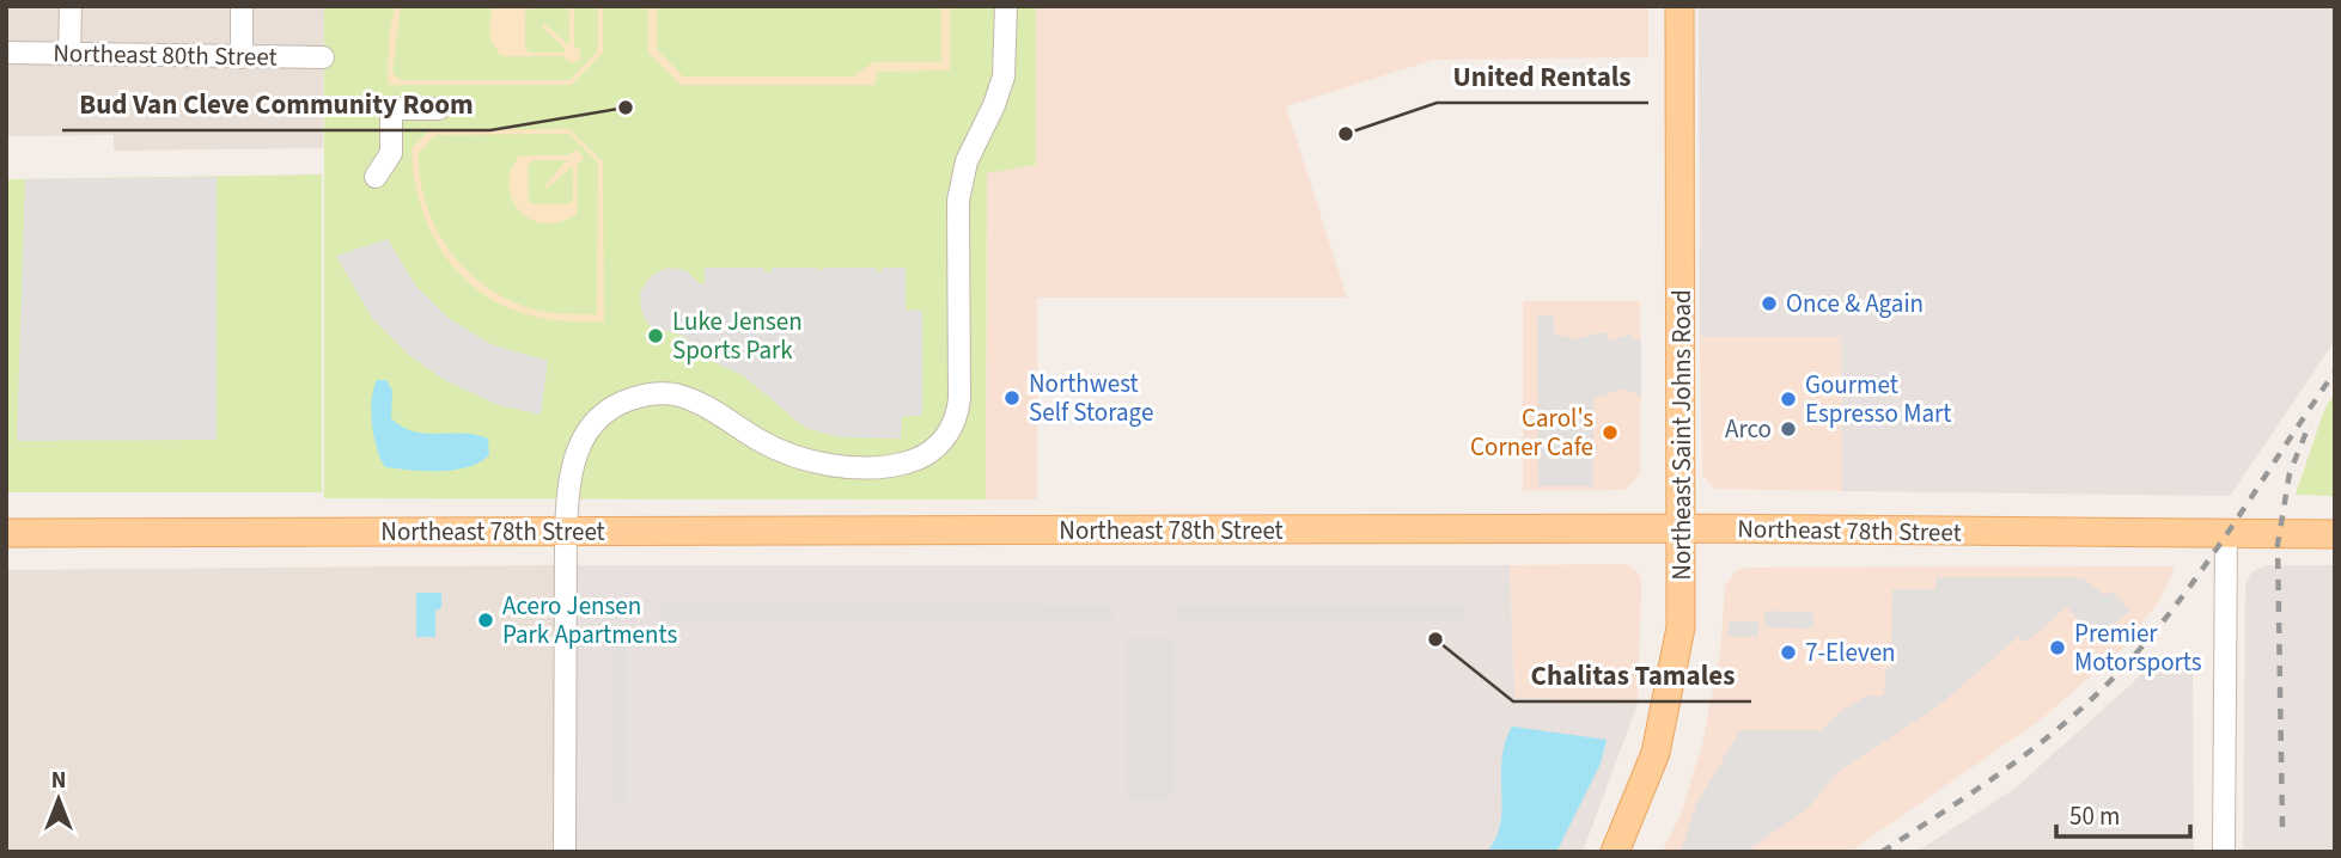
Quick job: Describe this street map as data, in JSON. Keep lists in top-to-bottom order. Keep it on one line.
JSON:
{"streets":{"main road":["Northeast Saint Johns Road","Northeast 78th Street"],"street":["Northeast 80th Street"]},"crossings":[["Northeast Saint Johns Road","Northeast 78th Street"]],"places":["Bud Van Cleve Community Room","United Rentals","Once & Again","Luke Jensen Sports Park","Northwest Self Storage","Gourmet Espresso Mart","Arco","Carol's Corner Cafe","Acero Jensen Park Apartments","Chalitas Tamales","Premier Motorsports","7-Eleven"],"scale_bar":"50 m","north":"top"}
